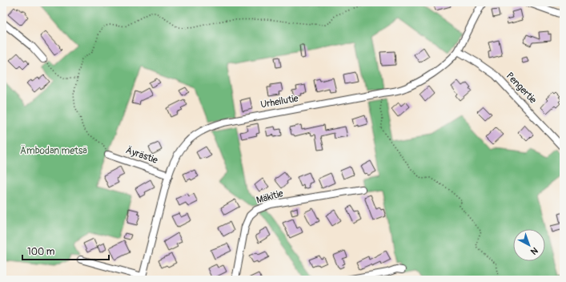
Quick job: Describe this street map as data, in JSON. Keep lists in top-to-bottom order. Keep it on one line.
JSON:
{"streets":{"street":["Pengertie","Urheilutie","Äyrästie","Mäkitie"]},"crossings":[["Pengertie","Urheilutie"],["Urheilutie","Äyrästie"]],"parks":["Ämbodan metsä"],"scale_bar":"100 m","north":"bottom right"}
